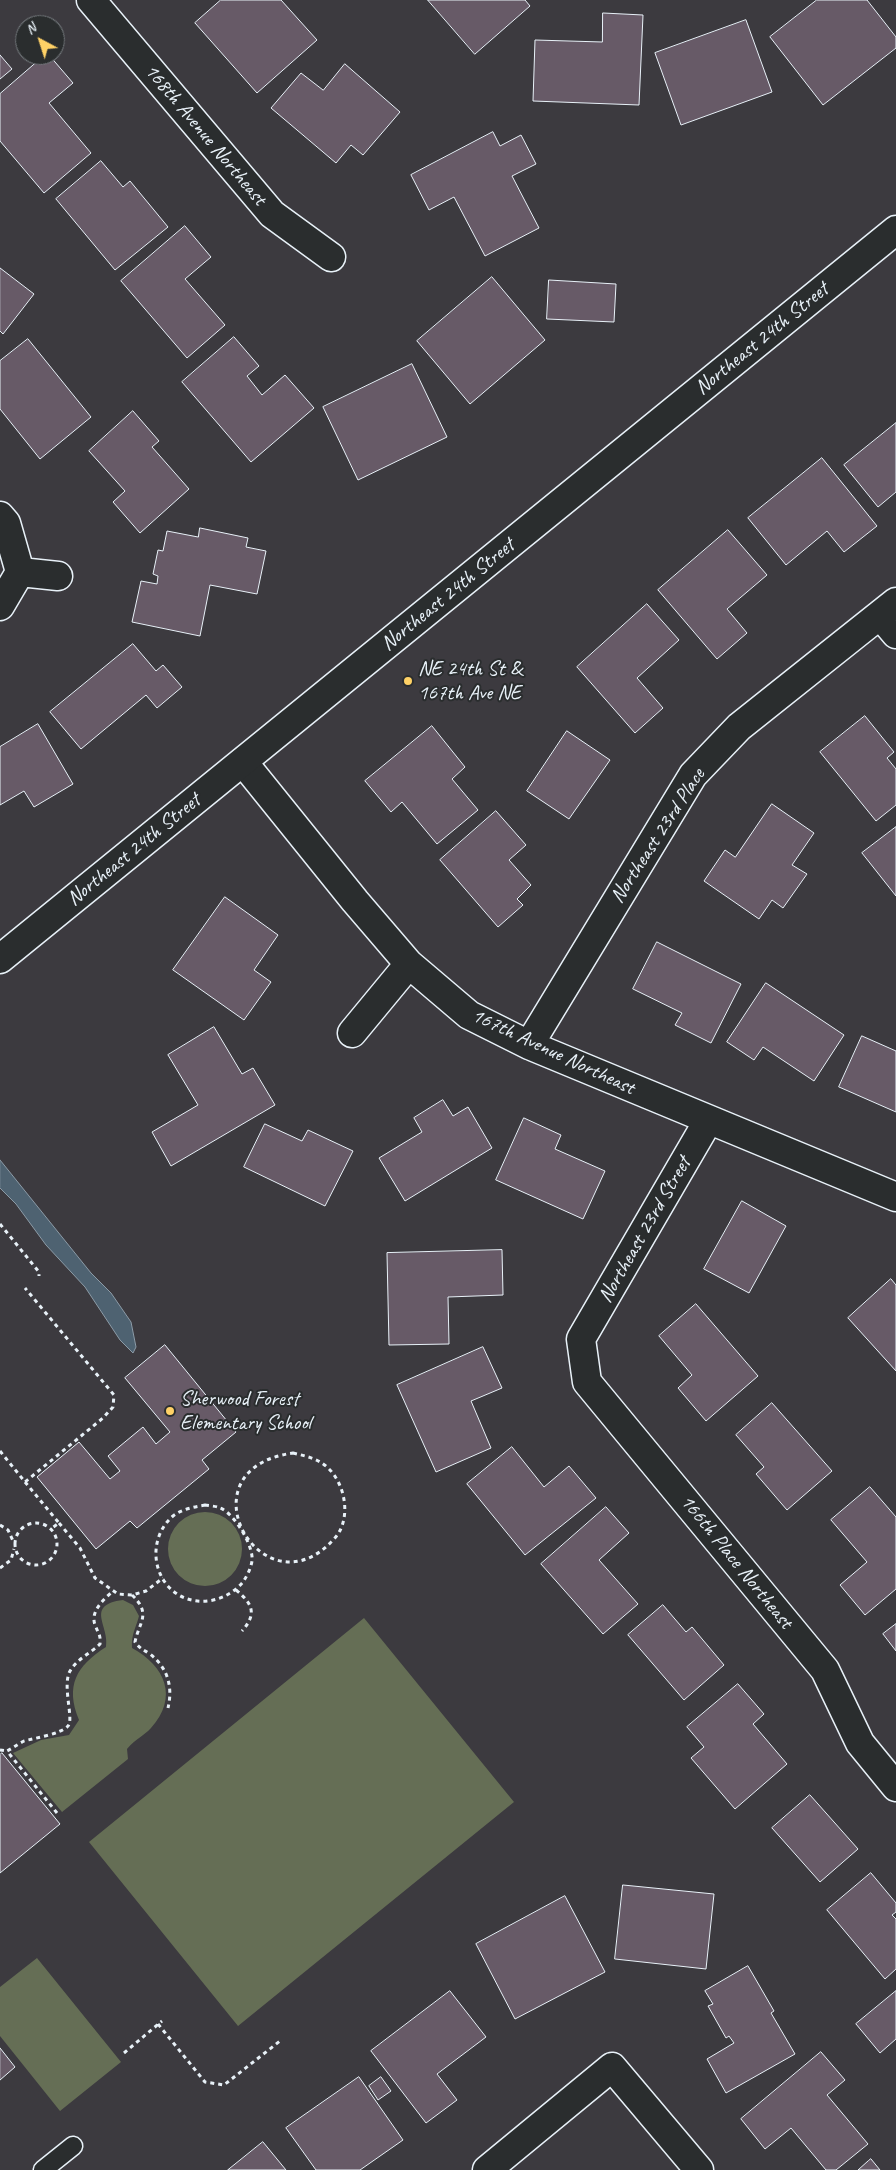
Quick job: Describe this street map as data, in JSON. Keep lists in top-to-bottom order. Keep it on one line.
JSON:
{"streets":{"street":["168th Avenue Northeast","Northeast 24th Street","Northeast 23rd Place","167th Avenue Northeast","Northeast 23rd Street","166th Place Northeast"]},"crossings":[["Northeast 24th Street","167th Avenue Northeast"],["Northeast 23rd Place","167th Avenue Northeast"],["167th Avenue Northeast","Northeast 23rd Street"],["Northeast 23rd Street","166th Place Northeast"]],"places":["NE 24th St & 167th Ave NE","Sherwood Forest Elementary School"],"north":"top left"}
